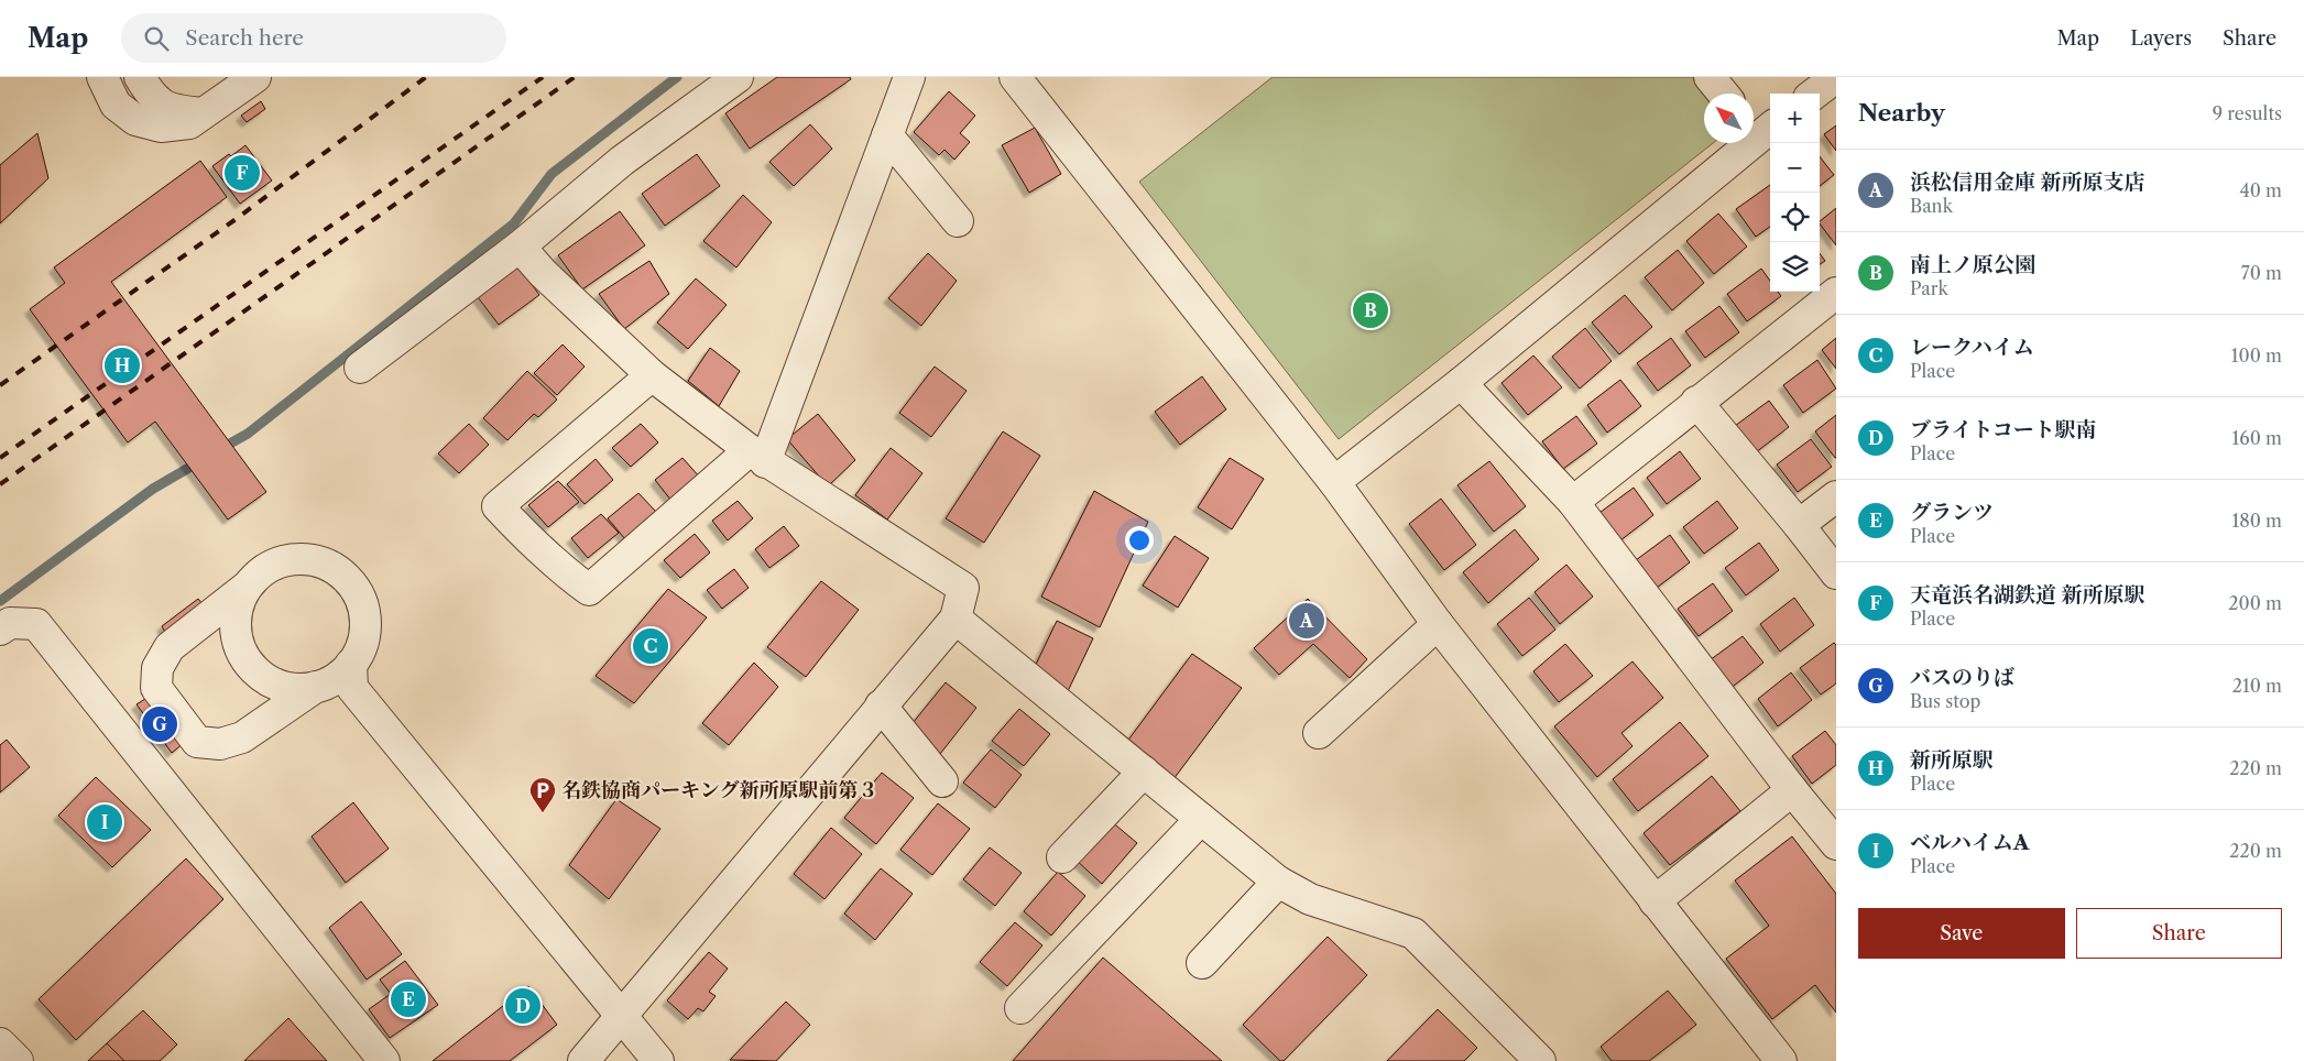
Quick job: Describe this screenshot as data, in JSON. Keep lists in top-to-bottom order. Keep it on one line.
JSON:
{"places":{"parking":["名鉄協商パーキング新所原駅前第３"]},"north":"top left","page":{"header":"Map","search":"Search here","nav":["Map","Layers","Share"],"heading":["Nearby","9 results"],"map_buttons":["+","−"],"list":[{"mark":"A","name":"浜松信用金庫 新所原支店","note":"Bank","value":"40 m"},{"mark":"B","name":"南上ノ原公園","note":"Park","value":"70 m"},{"mark":"C","name":"レークハイム","note":"Place","value":"100 m"},{"mark":"D","name":"ブライトコート駅南","note":"Place","value":"160 m"},{"mark":"E","name":"グランツ","note":"Place","value":"180 m"},{"mark":"F","name":"天竜浜名湖鉄道 新所原駅","note":"Place","value":"200 m"},{"mark":"G","name":"バスのりば","note":"Bus stop","value":"210 m"},{"mark":"H","name":"新所原駅","note":"Place","value":"220 m"},{"mark":"I","name":"ベルハイムA","note":"Place","value":"220 m"}],"pins":["F","B","H","A","C","G","I","E","D"],"buttons":["Save","Share"]}}
